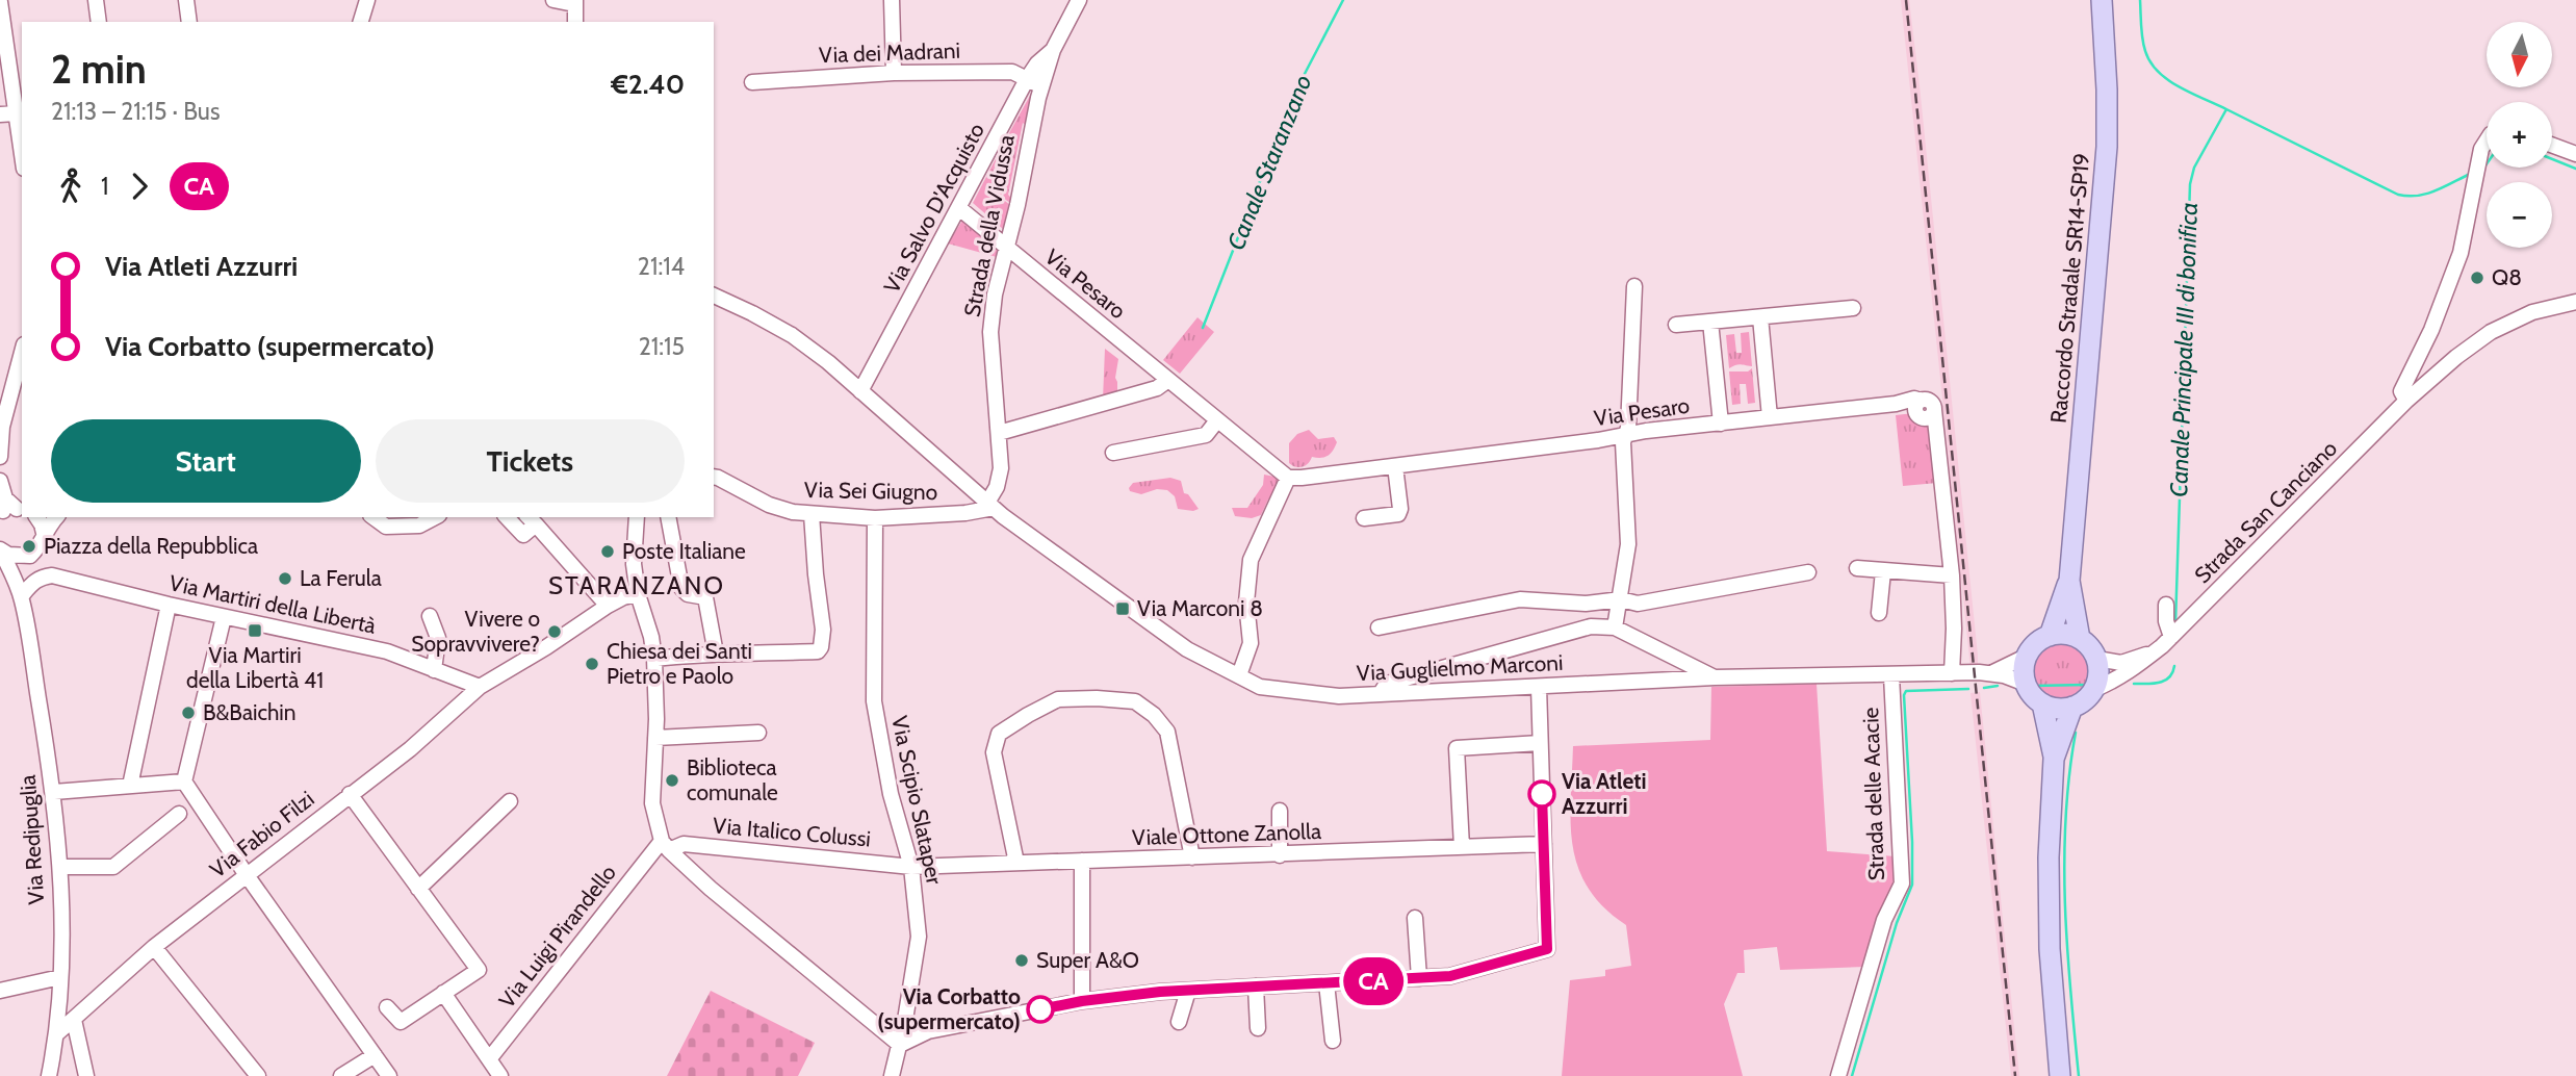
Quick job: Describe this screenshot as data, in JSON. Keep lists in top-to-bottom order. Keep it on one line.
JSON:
{"streets":{"main road":["Raccordo Stradale SR14-SP19"],"street":["Via dei Madrani","Via Salvo D'Acquisto","Strada della Vidussa","Via Pesaro","Via Sei Giugno","Strada San Canciano","Via Martiri della Libertà","Via Guglielmo Marconi","Strada delle Acacie","Via Scipio Slataper","Via Italico Colussi","Via Fabio Filzi","Viale Ottone Zanolla","Via Redipuglia","Via Luigi Pirandello"]},"crossings":[["Via dei Madrani","Via Salvo D'Acquisto"],["Via Salvo D'Acquisto","Strada della Vidussa"],["Via Salvo D'Acquisto","Via Pesaro"],["Via Salvo D'Acquisto","Via Guglielmo Marconi"],["Strada della Vidussa","Via Pesaro"],["Strada della Vidussa","Via Sei Giugno"],["Strada della Vidussa","Via Guglielmo Marconi"],["Raccordo Stradale SR14-SP19","Strada San Canciano"],["Raccordo Stradale SR14-SP19","Via Guglielmo Marconi"],["Via Sei Giugno","Via Guglielmo Marconi"],["Via Sei Giugno","Via Scipio Slataper"],["Strada San Canciano","Via Guglielmo Marconi"],["Via Martiri della Libertà","Via Fabio Filzi"],["Via Martiri della Libertà","Via Redipuglia"],["Via Guglielmo Marconi","Strada delle Acacie"],["Via Scipio Slataper","Via Italico Colussi"],["Via Scipio Slataper","Viale Ottone Zanolla"],["Via Italico Colussi","Viale Ottone Zanolla"],["Via Italico Colussi","Via Luigi Pirandello"],["Via Fabio Filzi","Via Redipuglia"]],"districts":["STARANZANO"],"water":["Canale Staranzano","Canale Principale III di bonifica"],"places":{"other":["Q8","Piazza della Repubblica","Poste Italiane","La Ferula","Vivere o Sopravvivere?","Chiesa dei Santi Pietro e Paolo","B&Baichin","Biblioteca comunale","Via Atleti Azzurri","Super A&O","Via Corbatto (supermercato)"],"transit":["Via Marconi 8","Via Martiri della Libertà 41"]},"lines":["bus line CA"],"north":"bottom","page":{"on_map":"CA","map_buttons":["+","−"],"heading":["2 min","21:13 – 21:15 · Bus","€2.40"],"legs":["1","CA"],"list":[{"name":"Via Atleti Azzurri","value":"21:14"},{"name":"Via Corbatto (supermercato)","value":"21:15"}],"buttons":["Start","Tickets"]}}
